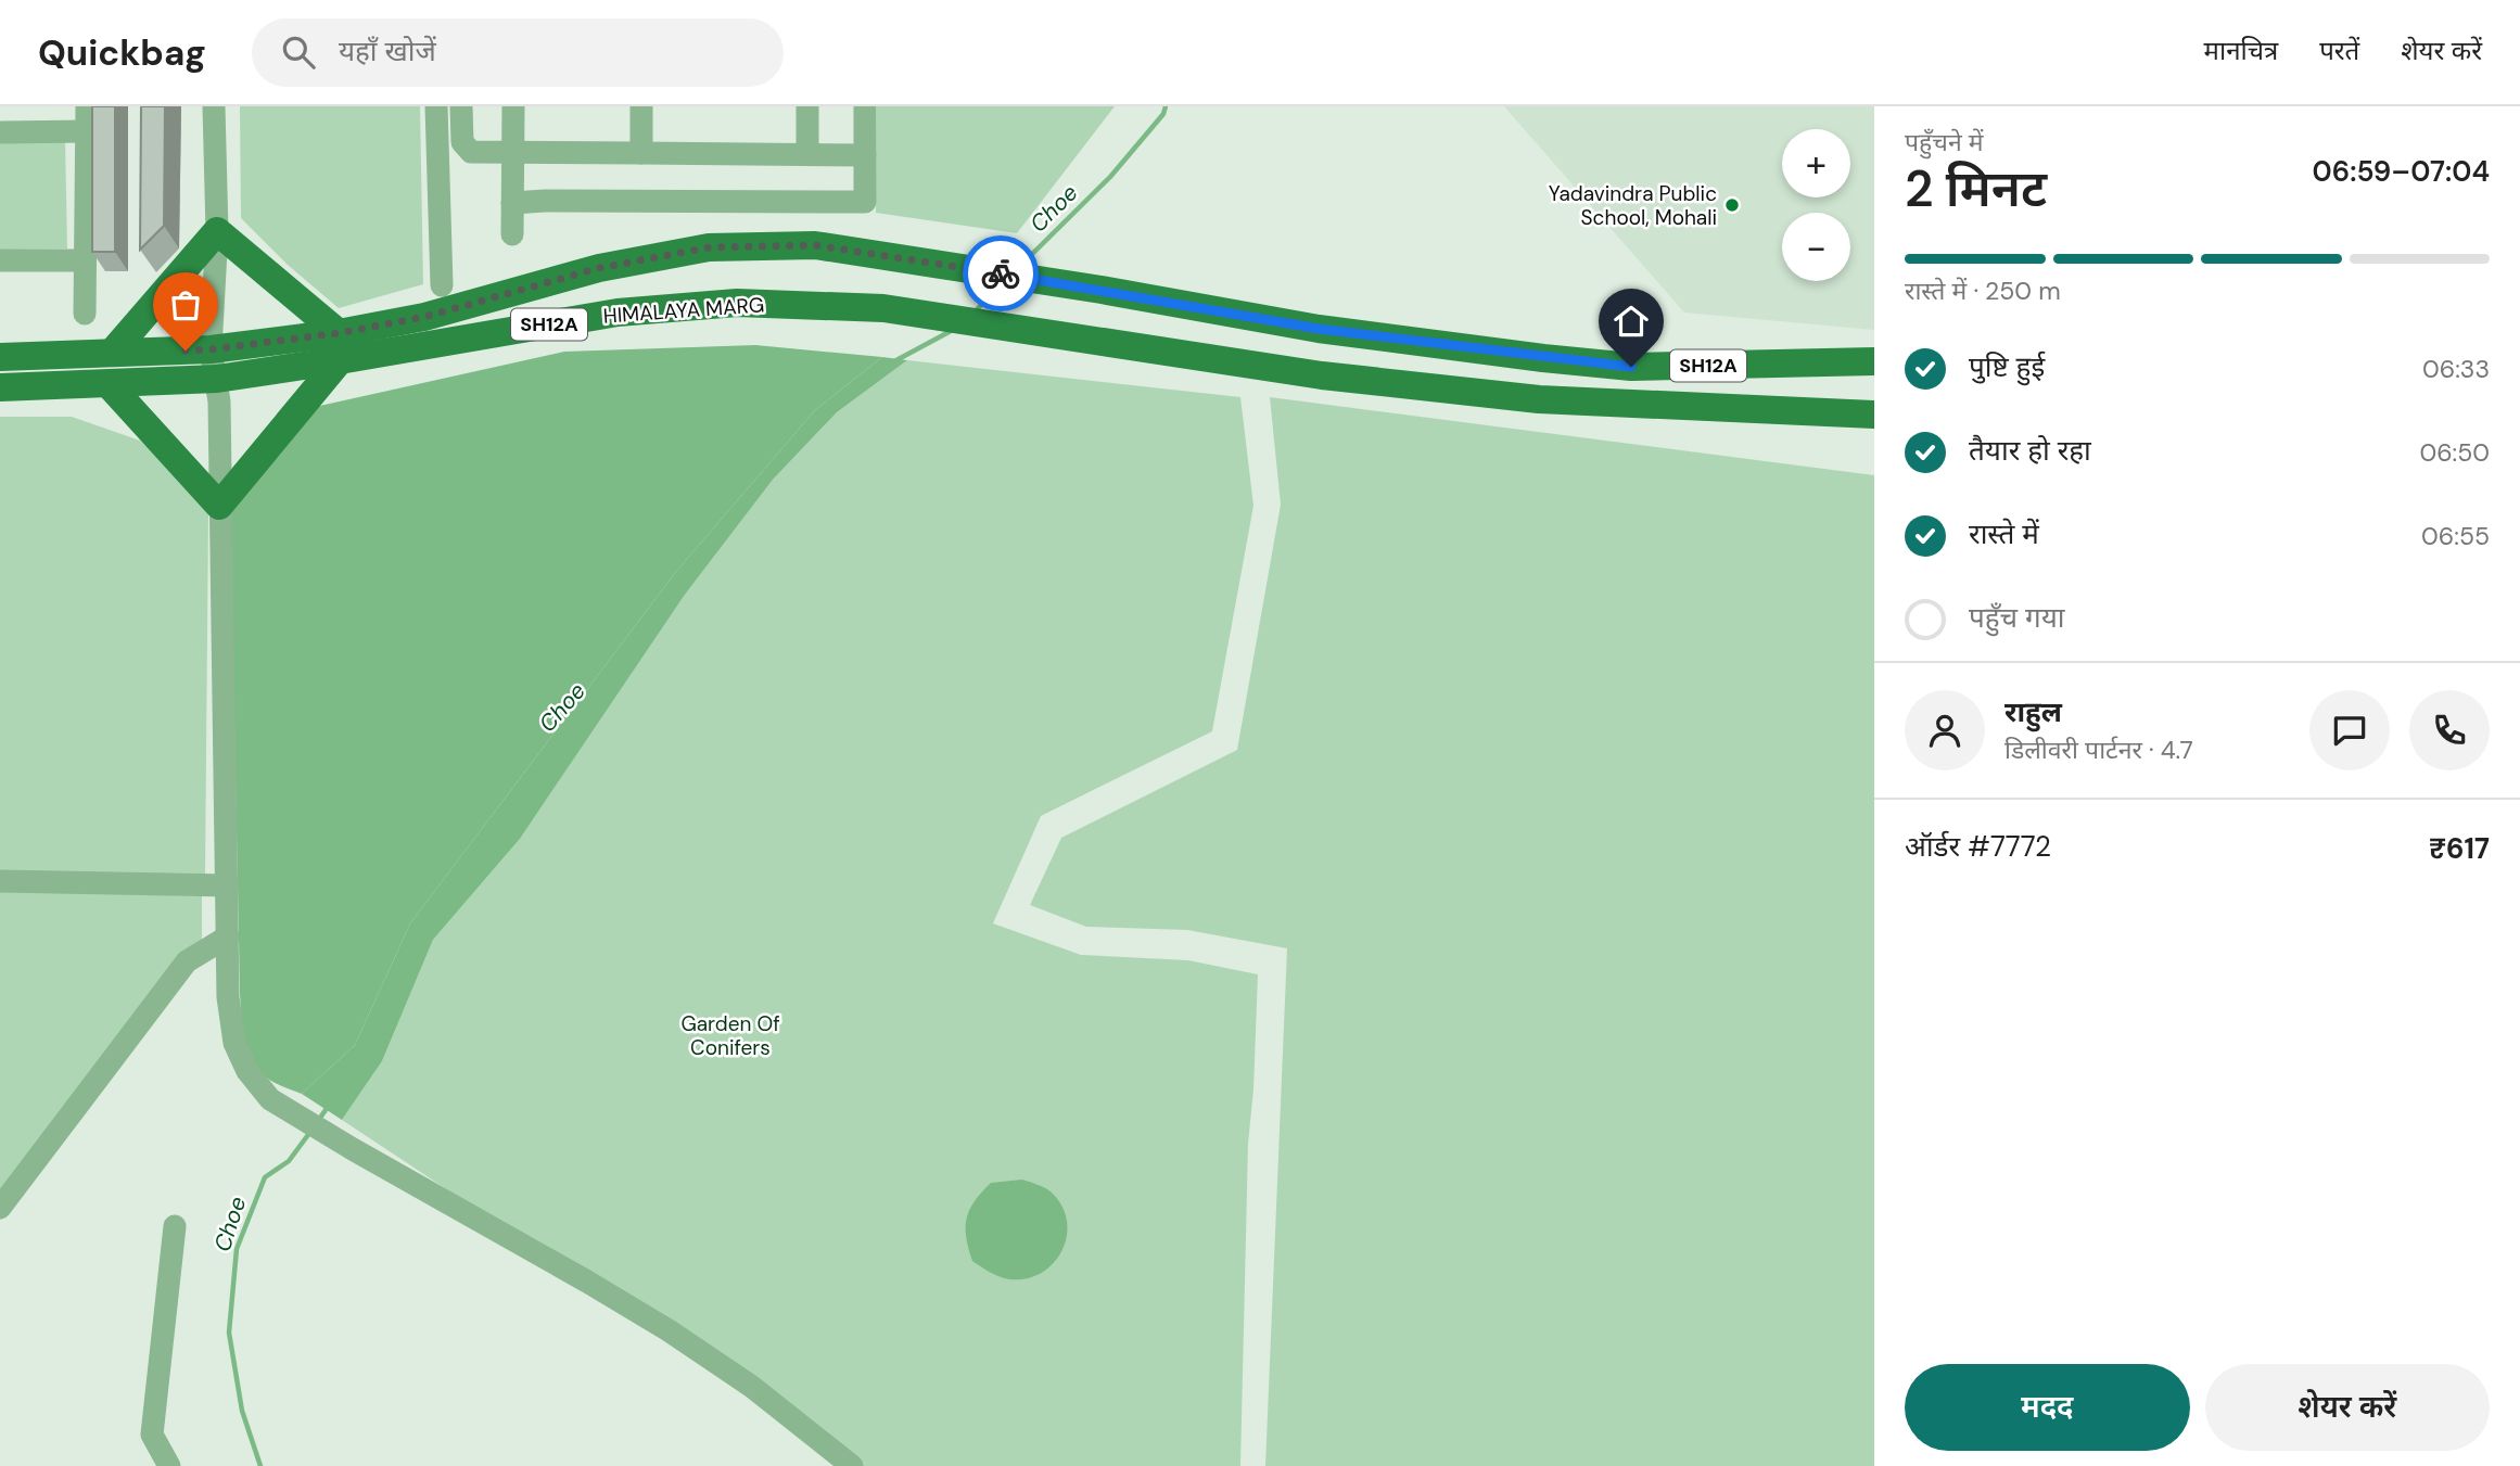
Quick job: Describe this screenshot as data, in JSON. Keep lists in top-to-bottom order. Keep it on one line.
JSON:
{"streets":{"main road":["HIMALAYA MARG","SH12A"]},"water":["Choe"],"parks":["Garden Of Conifers"],"places":["Yadavindra Public School, Mohali"],"page":{"header":"Quickbag","search":"यहाँ खोजें","nav":["मानचित्र","परतें","शेयर करें"],"heading":["2 मिनट","पहुँचने में","06:59–07:04"],"panel":["राहुल","डिलीवरी पार्टनर · 4.7","ऑर्डर #7772","₹617"],"map_buttons":["+","−"],"bar":"रास्ते में · 250 m","list":[["पुष्टि हुई","06:33"],["तैयार हो रहा","06:50"],["रास्ते में","06:55"],"पहुँच गया"],"buttons":["मदद","शेयर करें"]}}
